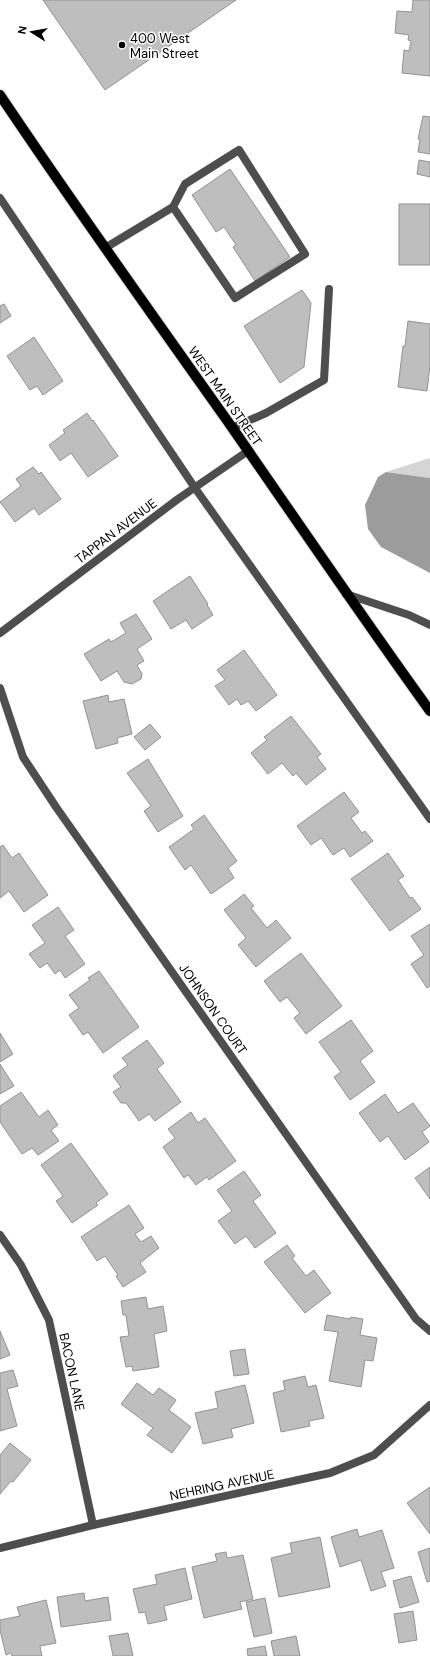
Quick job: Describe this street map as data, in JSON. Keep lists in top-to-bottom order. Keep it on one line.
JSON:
{"streets":{"main road":["WEST MAIN STREET"],"street":["TAPPAN AVENUE","JOHNSON COURT","BACON LANE","NEHRING AVENUE"]},"crossings":[["WEST MAIN STREET","TAPPAN AVENUE"],["BACON LANE","NEHRING AVENUE"]],"places":["400 West Main Street"],"north":"left"}
